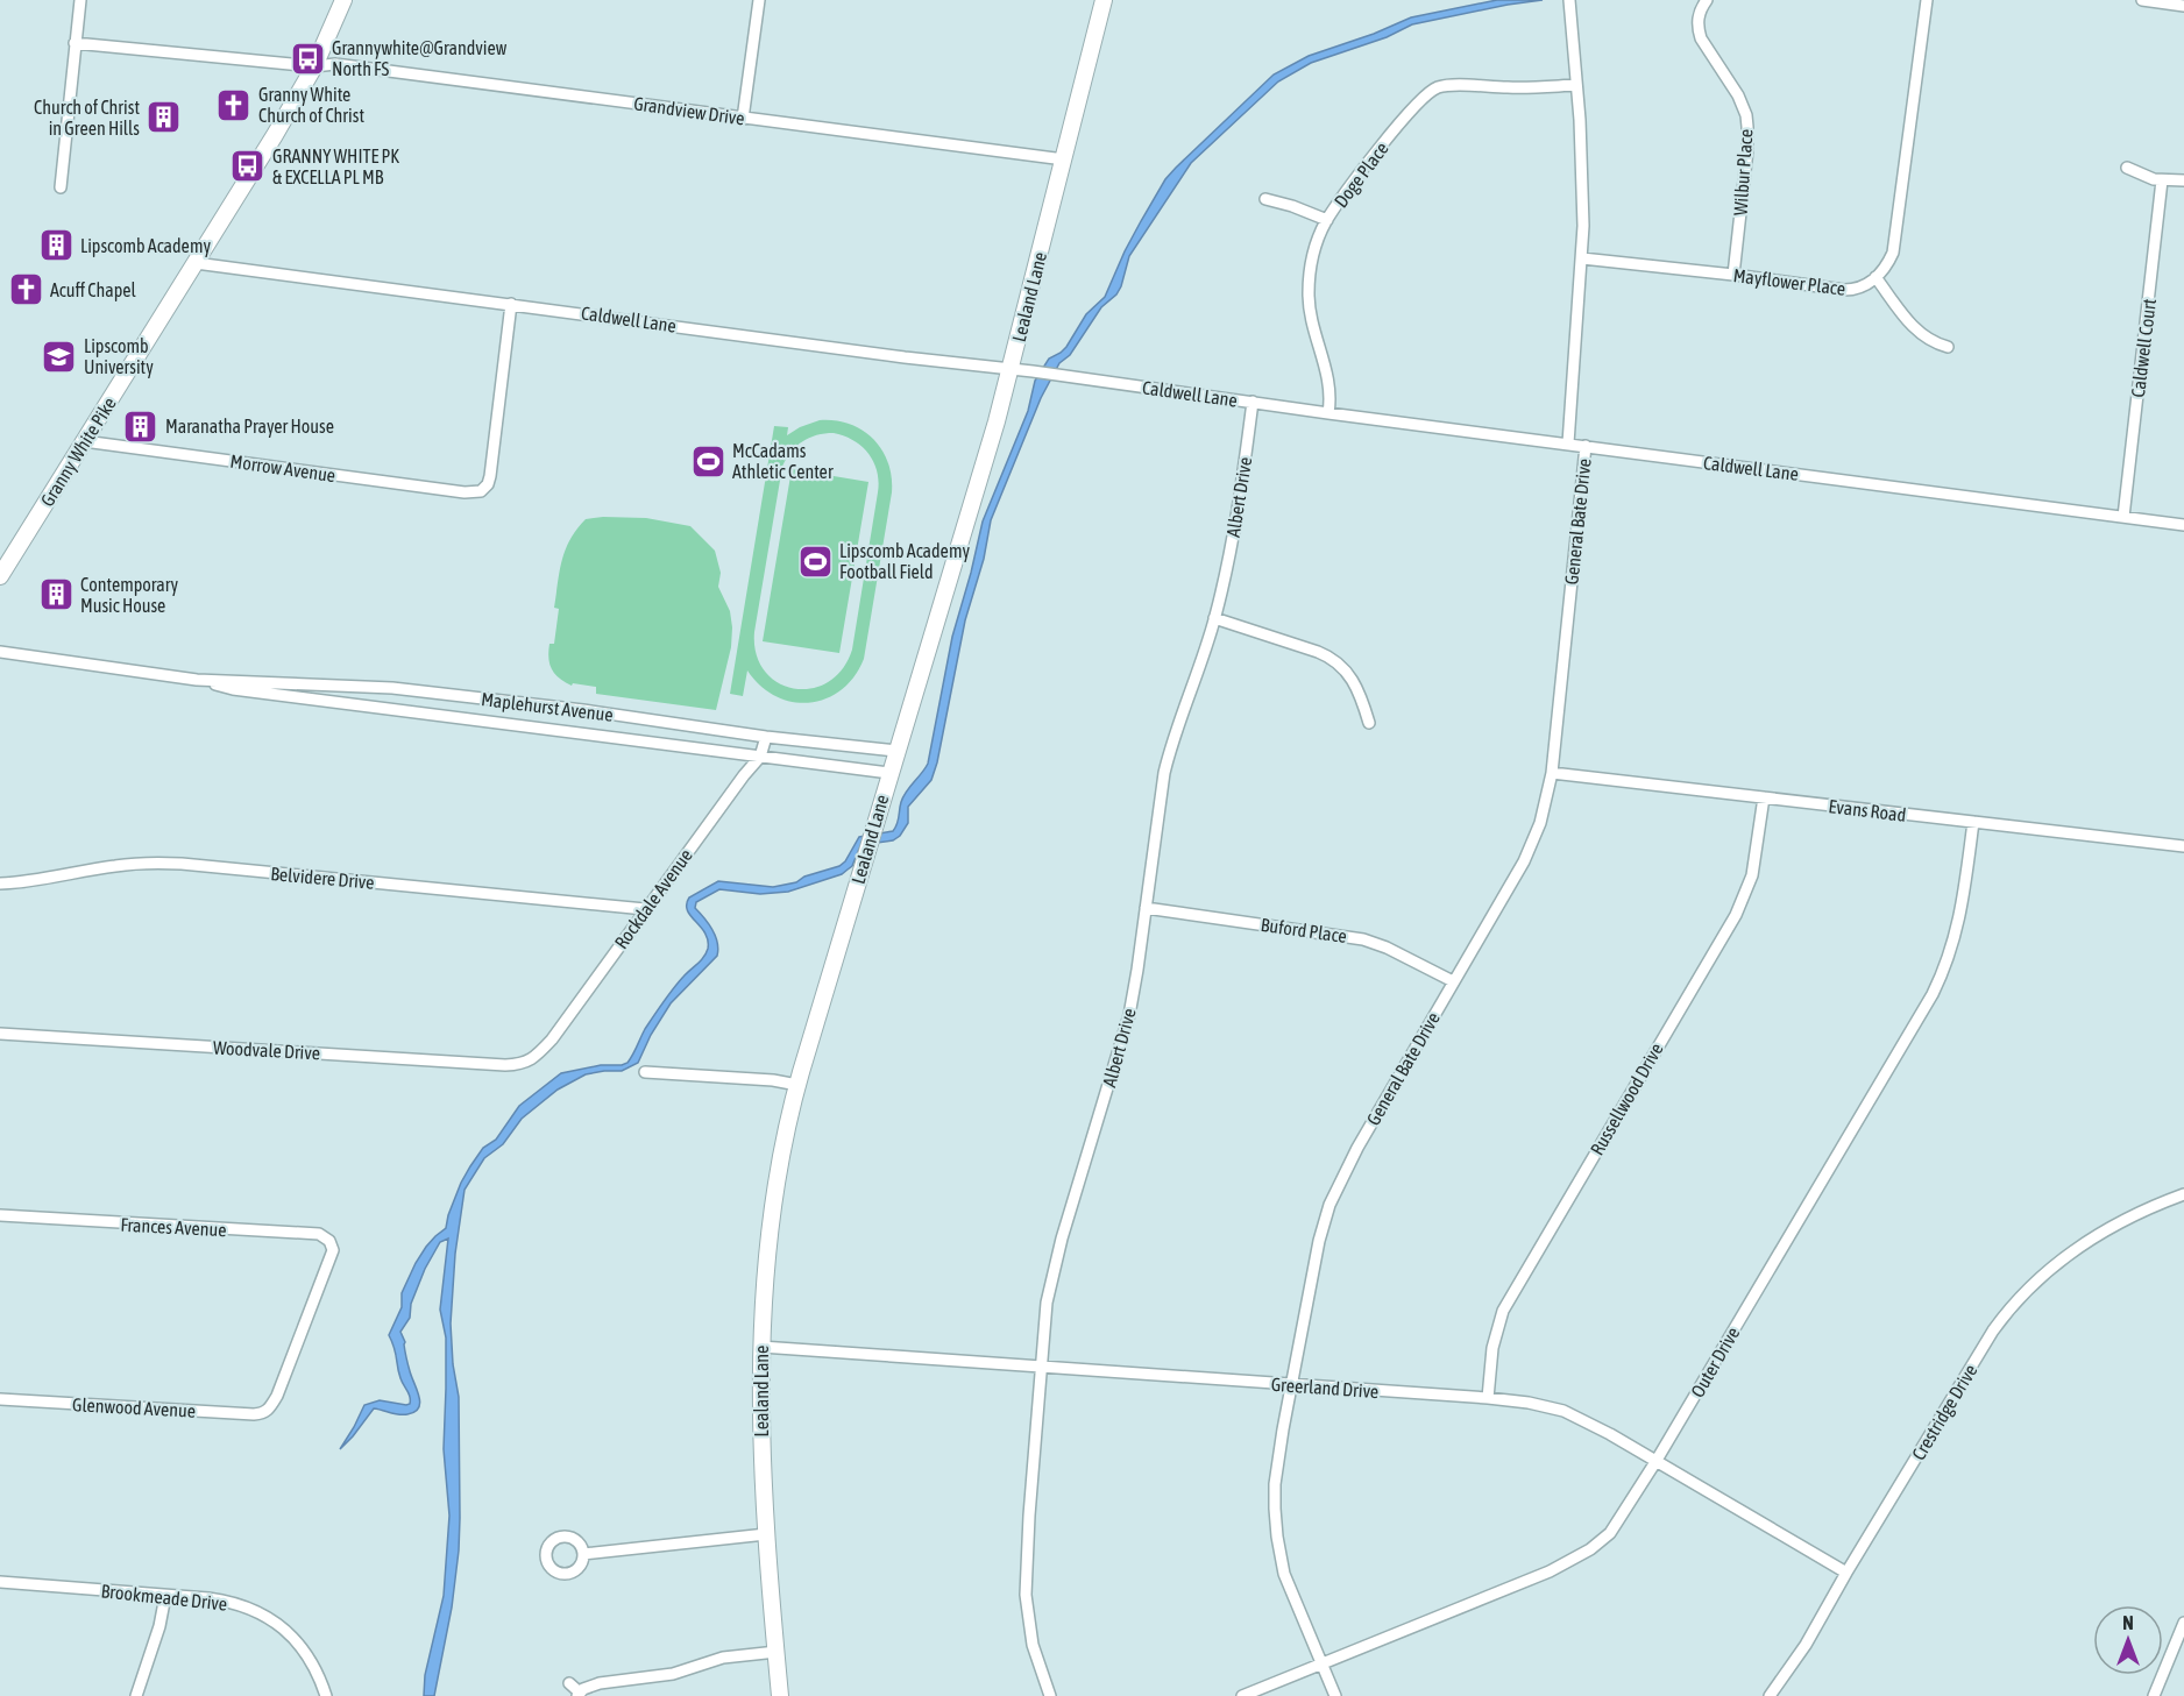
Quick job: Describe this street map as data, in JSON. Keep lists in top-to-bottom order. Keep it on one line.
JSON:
{"streets":{"street":["Grandview Drive","Wilbur Place","Doge Place","Mayflower Place","Lealand Lane","Caldwell Lane","Caldwell Court","Granny White Pike","Morrow Avenue","Albert Drive","General Bate Drive","Maplehurst Avenue","Evans Road","Belvidere Drive","Rockdale Avenue","Buford Place","Woodvale Drive","Russellwood Drive","Frances Avenue","Outer Drive","Greerland Drive","Glenwood Avenue","Crestridge Drive","Brookmeade Drive"]},"crossings":[["Grandview Drive","Lealand Lane"],["Grandview Drive","Granny White Pike"],["Wilbur Place","Mayflower Place"],["Doge Place","Caldwell Lane"],["Doge Place","General Bate Drive"],["Mayflower Place","General Bate Drive"],["Lealand Lane","Caldwell Lane"],["Lealand Lane","Maplehurst Avenue"],["Lealand Lane","Greerland Drive"],["Caldwell Lane","Caldwell Court"],["Caldwell Lane","Granny White Pike"],["Caldwell Lane","Morrow Avenue"],["Caldwell Lane","Albert Drive"],["Caldwell Lane","General Bate Drive"],["Granny White Pike","Morrow Avenue"],["Albert Drive","Buford Place"],["Albert Drive","Greerland Drive"],["General Bate Drive","Evans Road"],["General Bate Drive","Buford Place"],["General Bate Drive","Outer Drive"],["General Bate Drive","Greerland Drive"],["Maplehurst Avenue","Rockdale Avenue"],["Evans Road","Russellwood Drive"],["Evans Road","Outer Drive"],["Belvidere Drive","Rockdale Avenue"],["Rockdale Avenue","Woodvale Drive"],["Russellwood Drive","Greerland Drive"],["Frances Avenue","Glenwood Avenue"],["Outer Drive","Greerland Drive"],["Greerland Drive","Crestridge Drive"]],"places":{"bus stop":["Grannywhite@Grandview North FS","GRANNY WHITE PK & EXCELLA PL MB"],"church":["Granny White Church of Christ","Acuff Chapel"],"building":["Church of Christ in Green Hills","Lipscomb Academy","Maranatha Prayer House","Contemporary Music House"],"school or university":["Lipscomb University"],"sports":["McCadams Athletic Center","Lipscomb Academy Football Field"]},"north":"top"}
